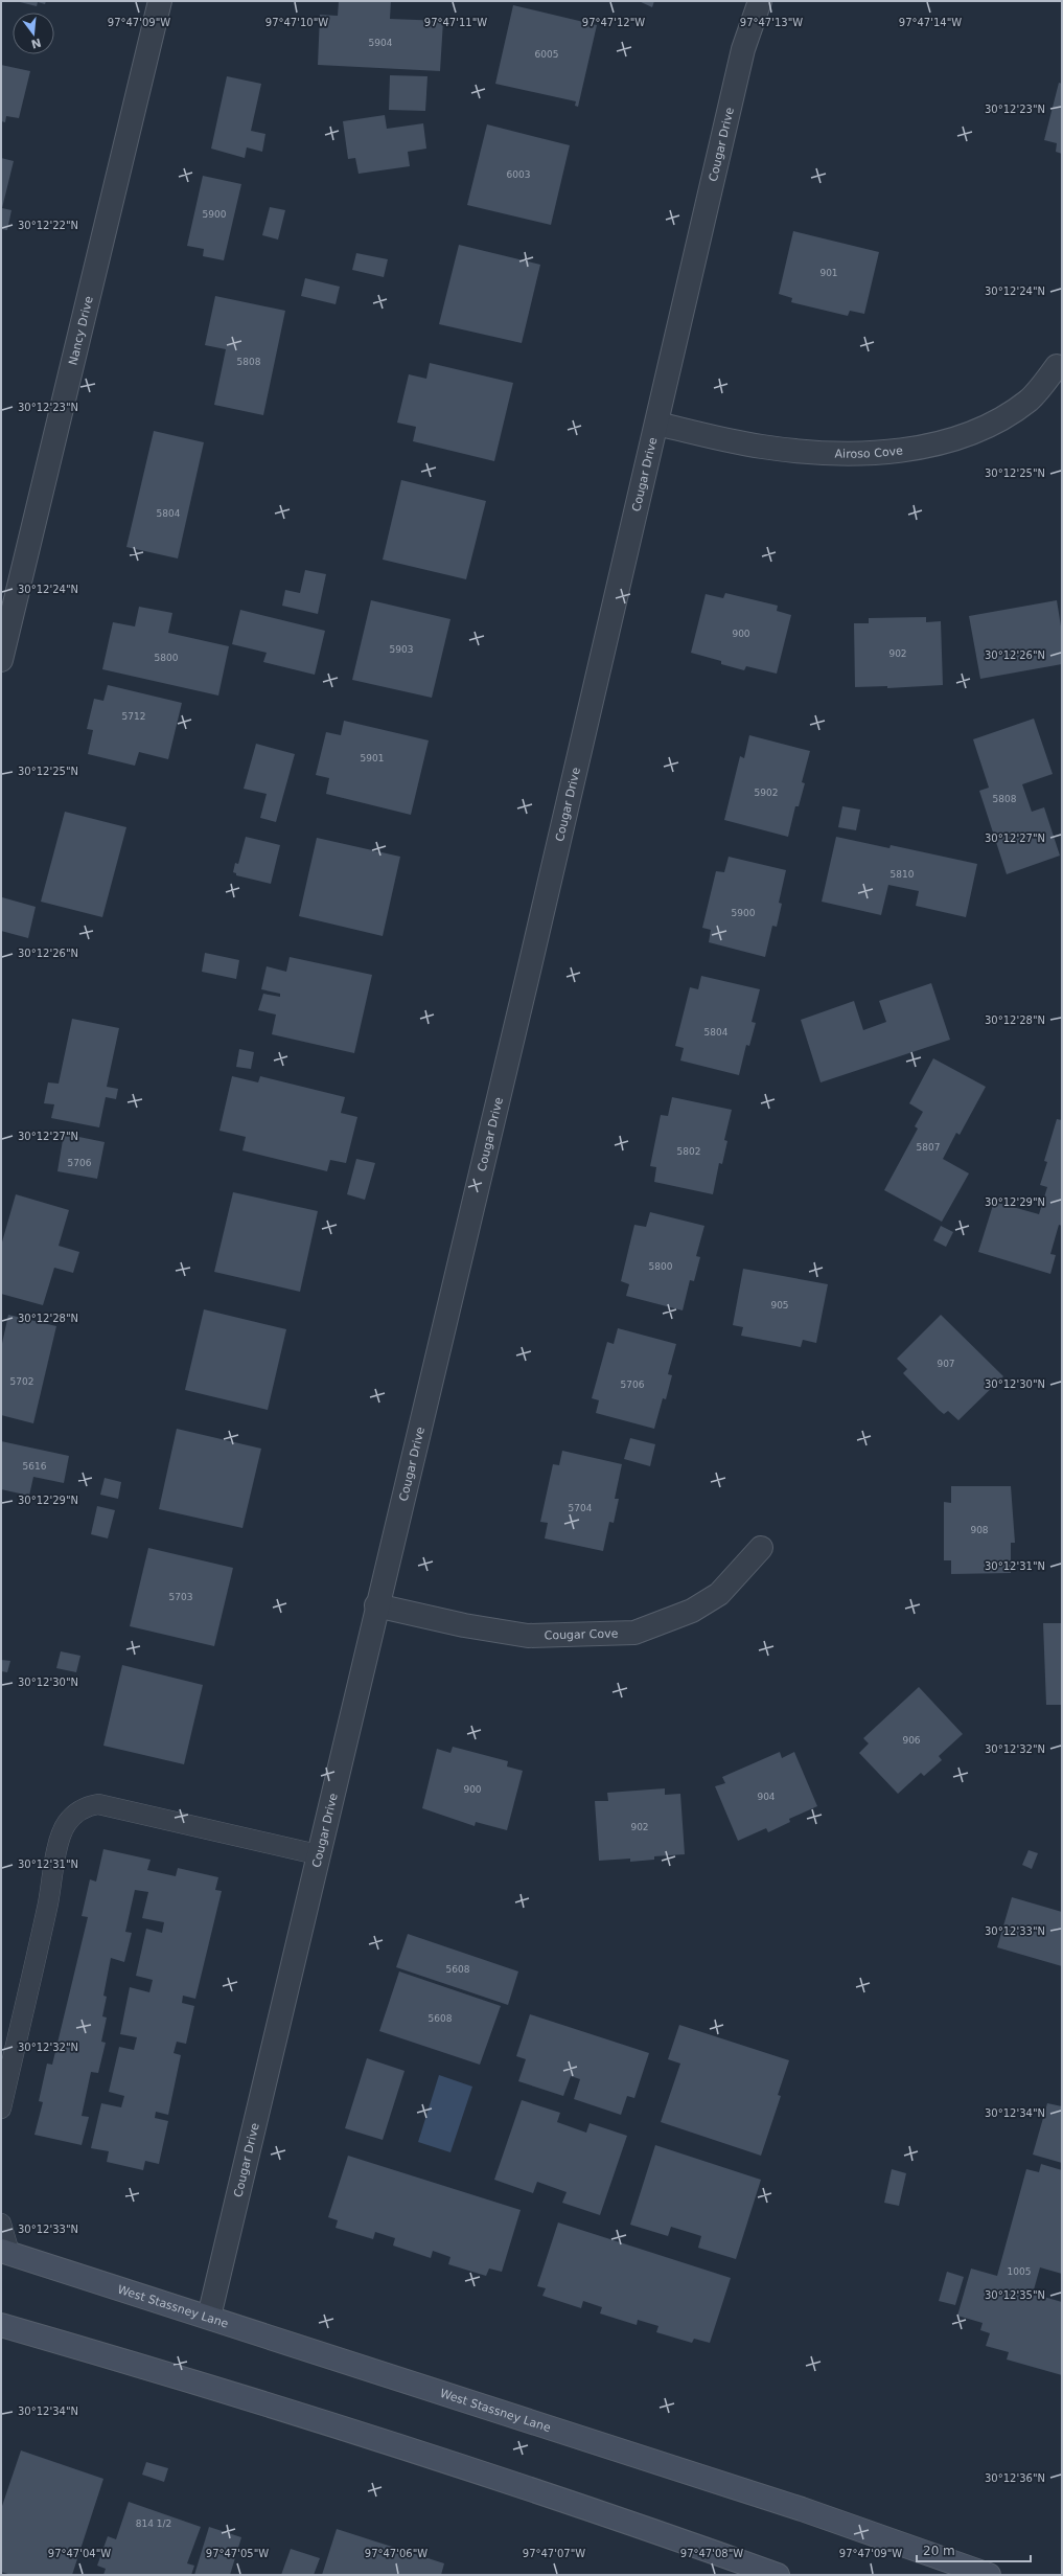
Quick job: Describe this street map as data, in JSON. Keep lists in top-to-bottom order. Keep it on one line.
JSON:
{"streets":{"main road":["West Stassney Lane"],"street":["Cougar Drive","Nancy Drive","Airoso Cove","Cougar Cove"]},"crossings":[["Cougar Drive","Airoso Cove"],["Cougar Drive","Cougar Cove"],["Cougar Drive","West Stassney Lane"]],"house_numbers":["5904","6005","6003","5900","901","5808","5804","900","5903","902","5800","5712","5901","5902","5808","5810","5900","5804","5807","5802","5706","5800","905","907","5702","5706","5616","5704","908","5703","906","900","904","902","5608","5608","1005","814 1/2"],"scale_bar":"20 m","north":"bottom","coordinates":["97°47'09\"W","97°47'10\"W","97°47'11\"W","97°47'12\"W","97°47'13\"W","97°47'14\"W","30°12'23\"N","30°12'22\"N","30°12'24\"N","30°12'25\"N","30°12'26\"N","30°12'27\"N","30°12'28\"N","30°12'29\"N","30°12'30\"N","30°12'31\"N","30°12'32\"N","30°12'33\"N","30°12'34\"N","30°12'35\"N","30°12'36\"N","97°47'04\"W","97°47'05\"W","97°47'06\"W","97°47'07\"W","97°47'08\"W"]}
